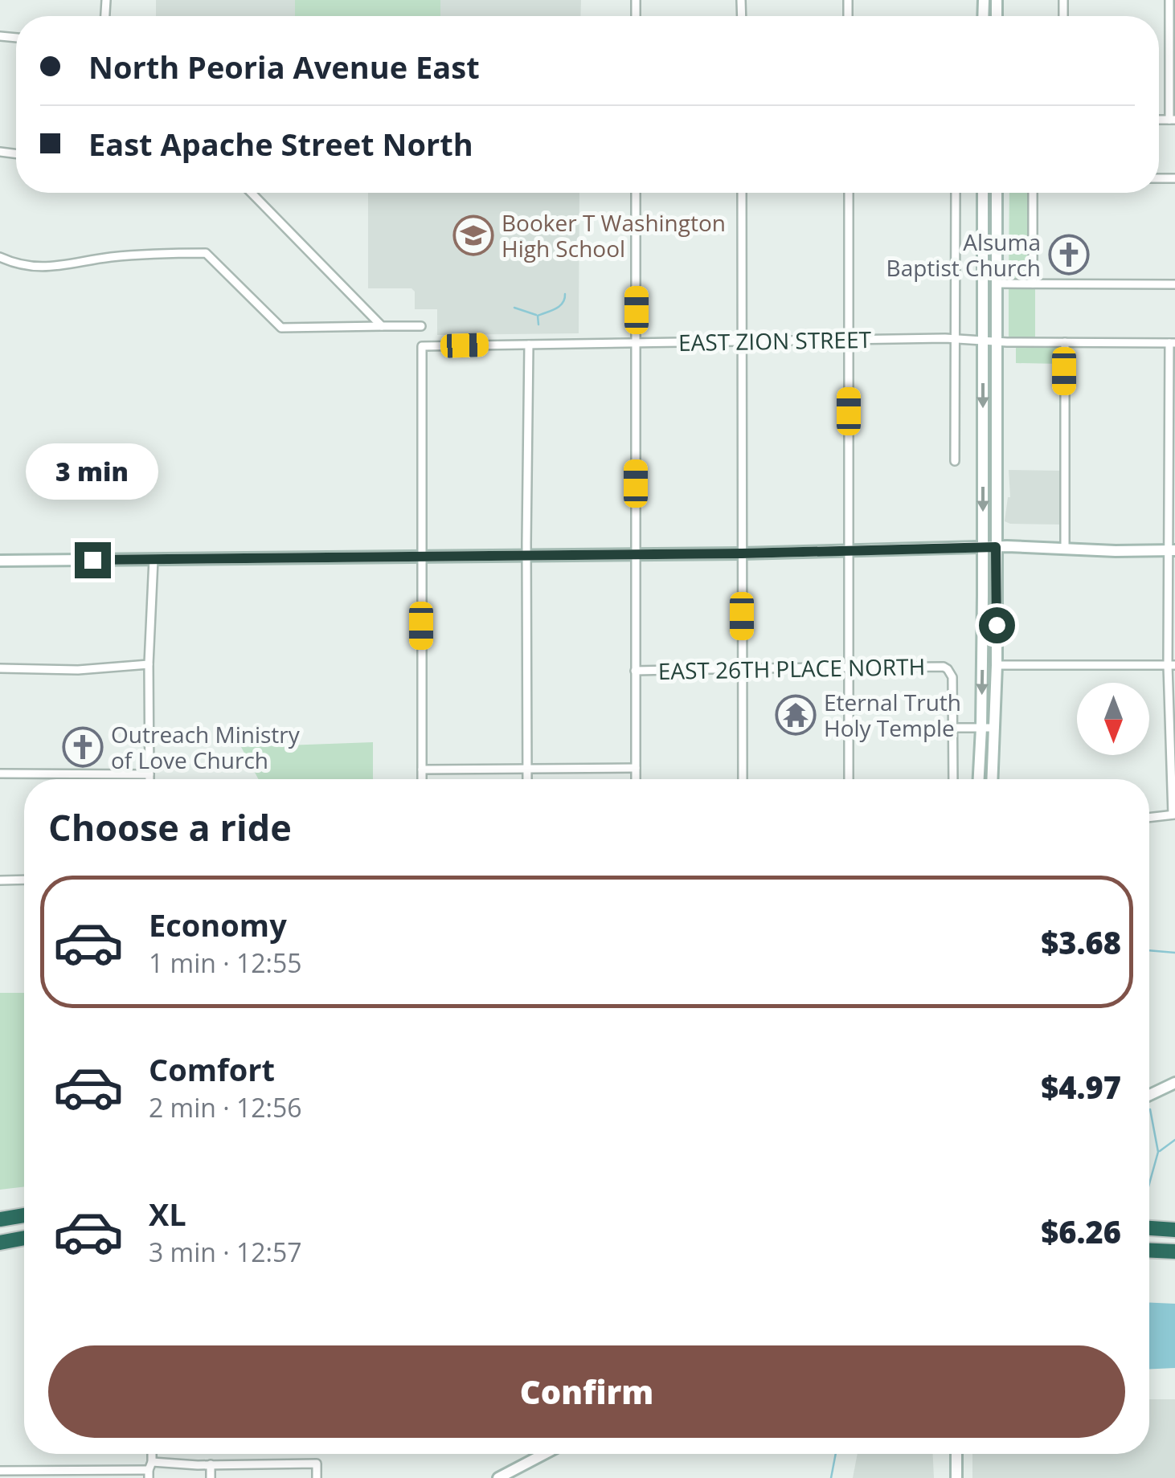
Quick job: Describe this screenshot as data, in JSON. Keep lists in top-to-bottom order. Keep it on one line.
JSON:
{"streets":{"street":["EAST ZION STREET","EAST 26TH PLACE NORTH"]},"places":{"school or university":["Booker T Washington High School"],"church":["Alsuma Baptist Church","Outreach Ministry of Love Church"],"temple":["Eternal Truth Holy Temple"]},"north":"bottom","page":{"banner":["North Peoria Avenue East","East Apache Street North"],"bubble":"3 min","heading":"Choose a ride","list":[{"name":"Economy","note":"1 min · 12:55","value":"$3.68"},{"name":"Comfort","note":"2 min · 12:56","value":"$4.97"},{"name":"XL","note":"3 min · 12:57","value":"$6.26"}],"buttons":"Confirm"}}
